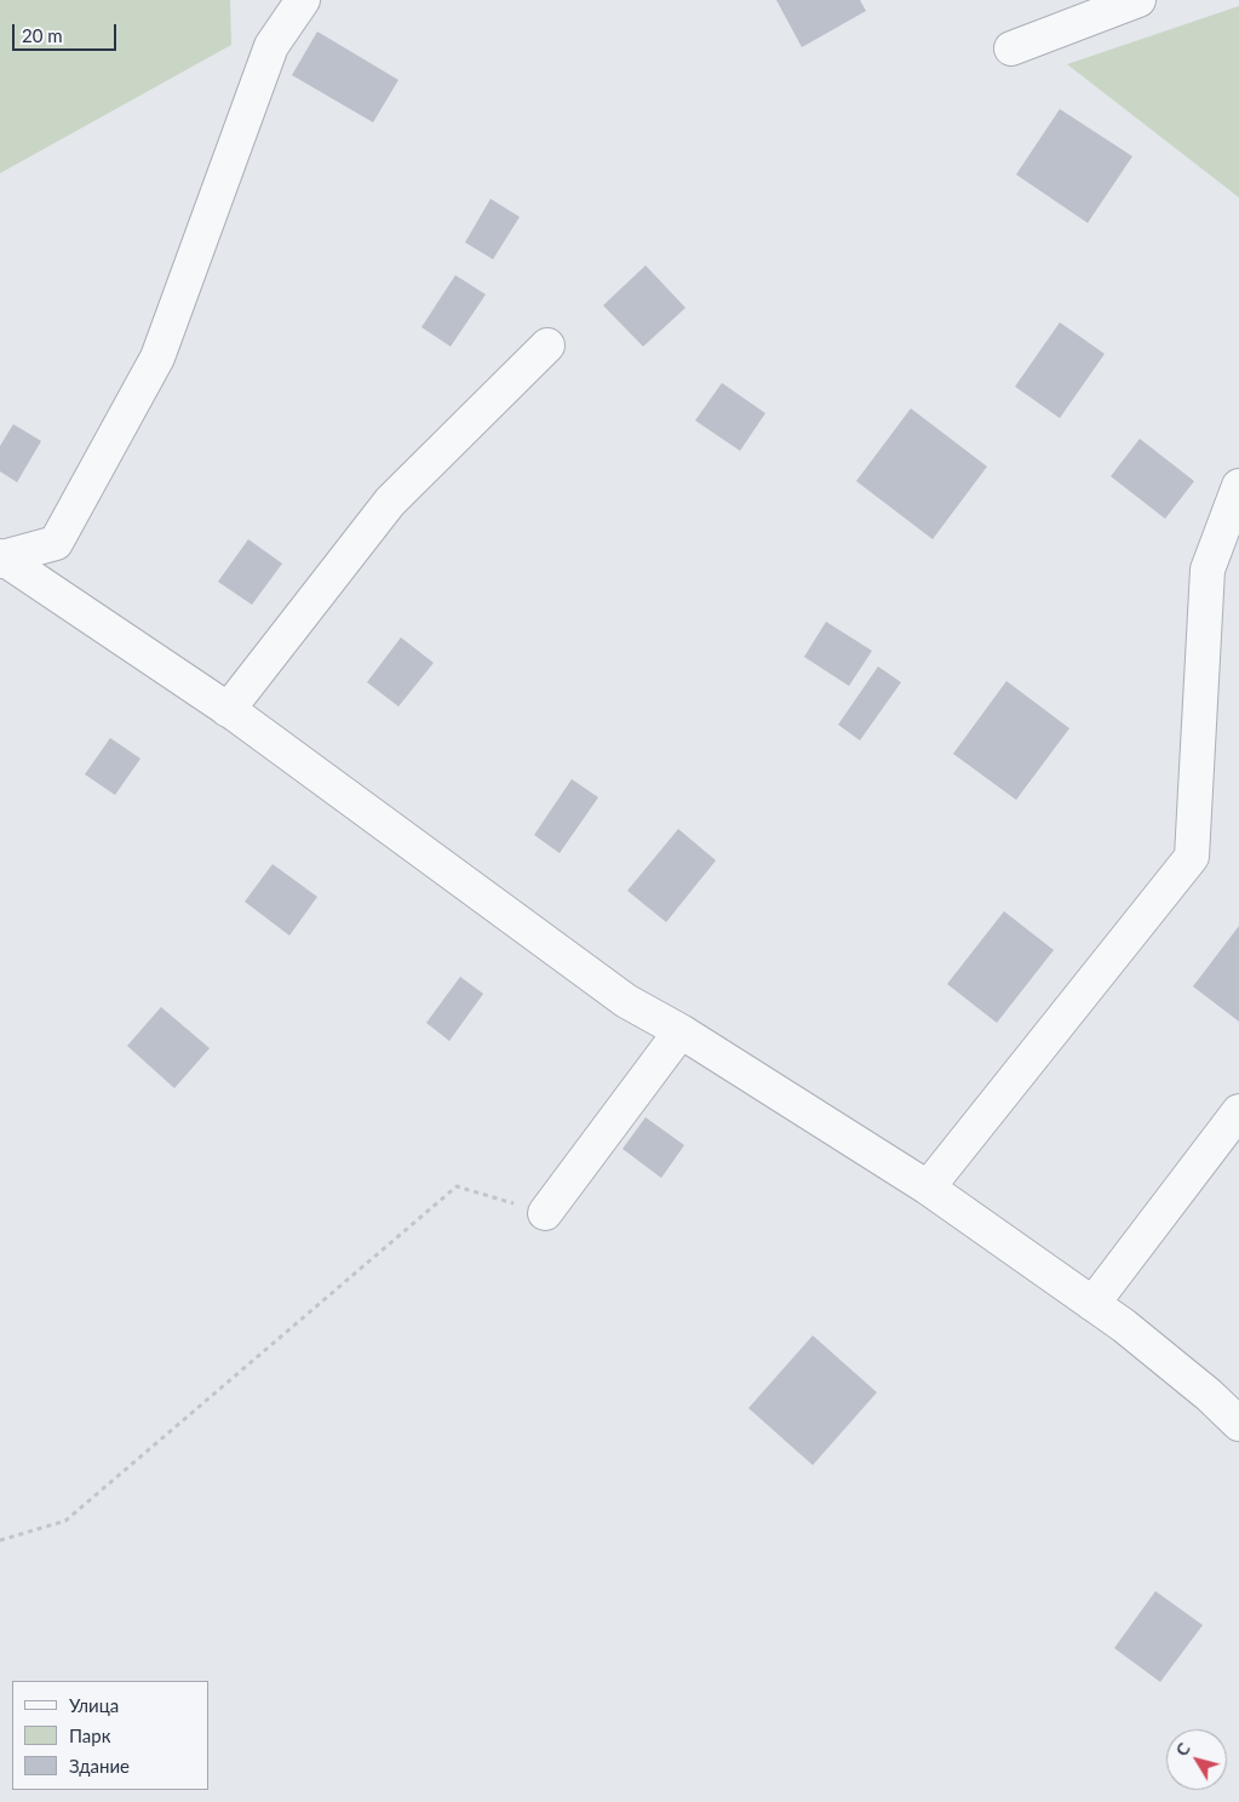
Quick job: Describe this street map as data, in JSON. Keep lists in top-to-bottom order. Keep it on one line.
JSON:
{"legend":["Улица","Парк","Здание"],"scale_bar":"20 m","north":"top left"}
